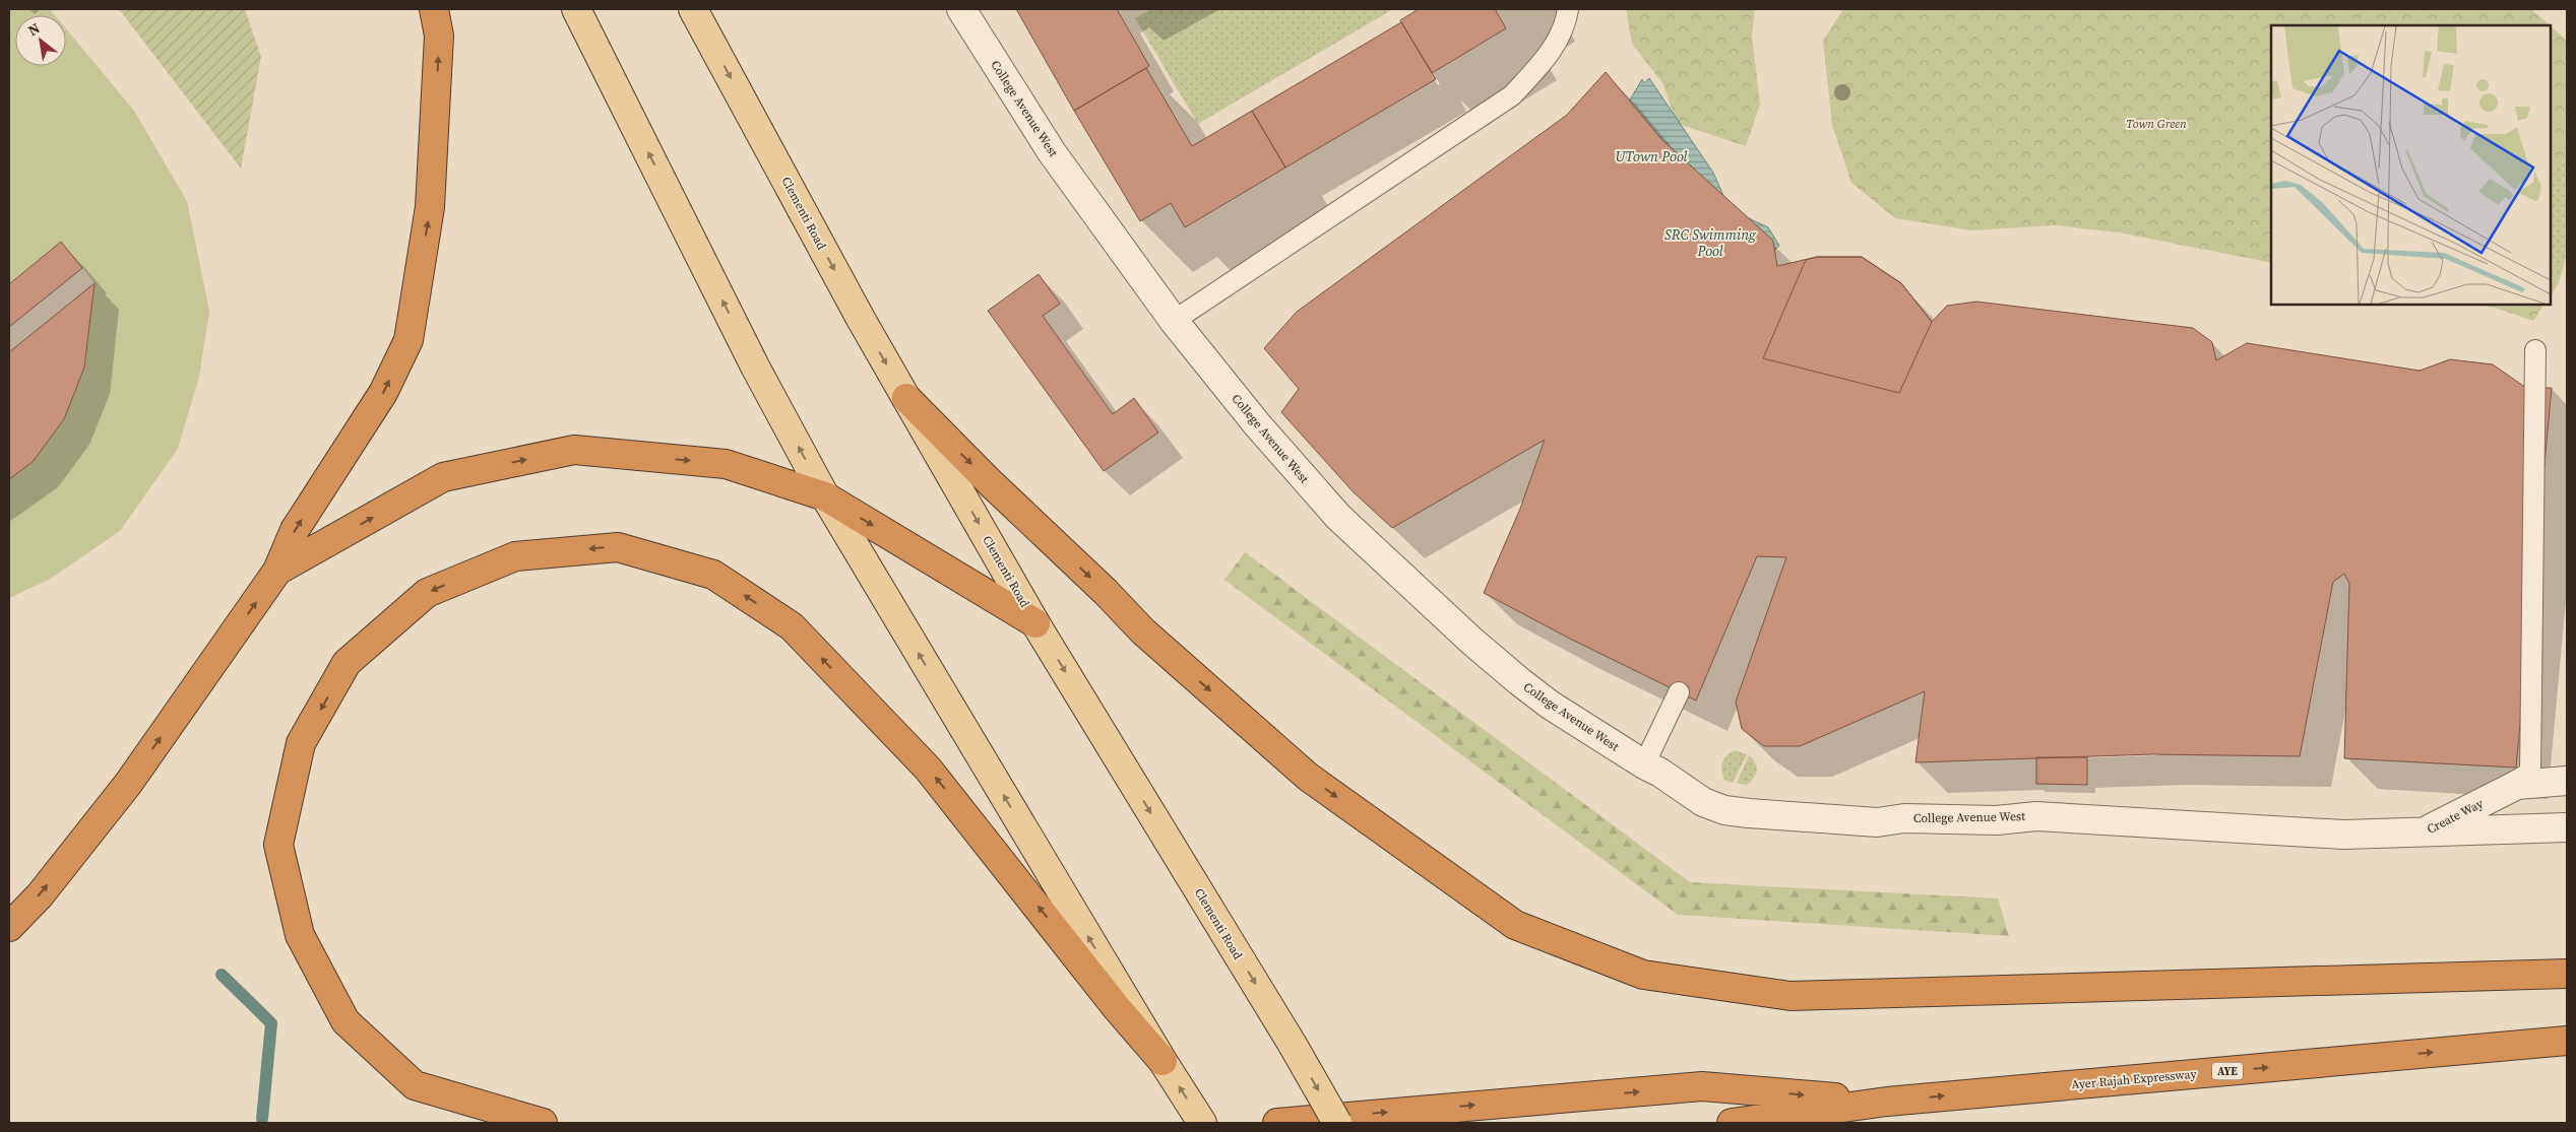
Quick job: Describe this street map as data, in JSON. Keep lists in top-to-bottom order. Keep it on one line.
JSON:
{"streets":{"highway":["AYE","Ayer Rajah Expressway"],"main road":["Clementi Road"],"street":["College Avenue West","Create Way"]},"crossings":[["College Avenue West","Create Way"]],"one_way":["Ayer Rajah Expressway"],"water":["UTown Pool","SRC Swimming Pool"],"parks":["Town Green"],"north":"top left"}
